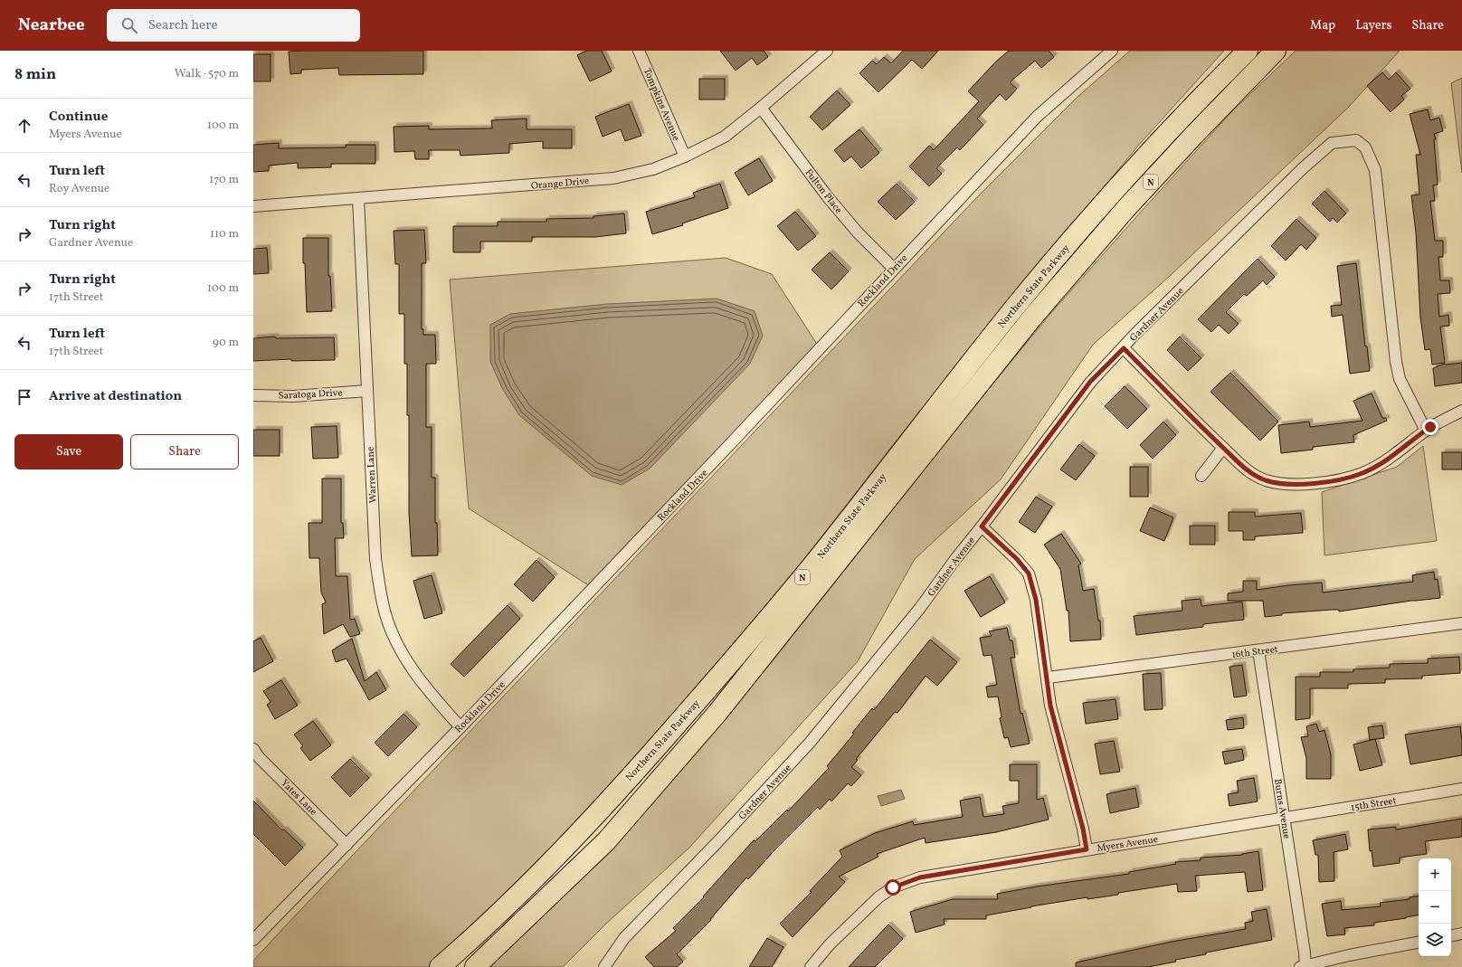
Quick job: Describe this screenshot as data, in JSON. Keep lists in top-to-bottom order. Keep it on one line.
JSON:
{"streets":{"highway":["N","Northern State Parkway"],"street":["Tompkins Avenue","Orange Drive","Fulton Place","Rockland Drive","Gardner Avenue","Saratoga Drive","Warren Lane","16th Street","Yates Lane","15th Street","Burns Avenue","Myers Avenue"]},"crossings":[["Tompkins Avenue","Orange Drive"],["Orange Drive","Fulton Place"],["Orange Drive","Warren Lane"],["Fulton Place","Rockland Drive"],["Rockland Drive","Warren Lane"],["Rockland Drive","Yates Lane"],["Saratoga Drive","Warren Lane"],["16th Street","Burns Avenue"],["15th Street","Burns Avenue"],["15th Street","Myers Avenue"],["Burns Avenue","Myers Avenue"]],"page":{"header":"Nearbee","search":"Search here","nav":["Map","Layers","Share"],"heading":["8 min","Walk · 570 m"],"list":[["Continue","Myers Avenue","100 m"],["Turn left","Roy Avenue","170 m"],["Turn right","Gardner Avenue","110 m"],["Turn right","17th Street","100 m"],["Turn left","17th Street","90 m"],"Arrive at destination"],"buttons":["Save","Share"],"map_buttons":["+","−"]}}
